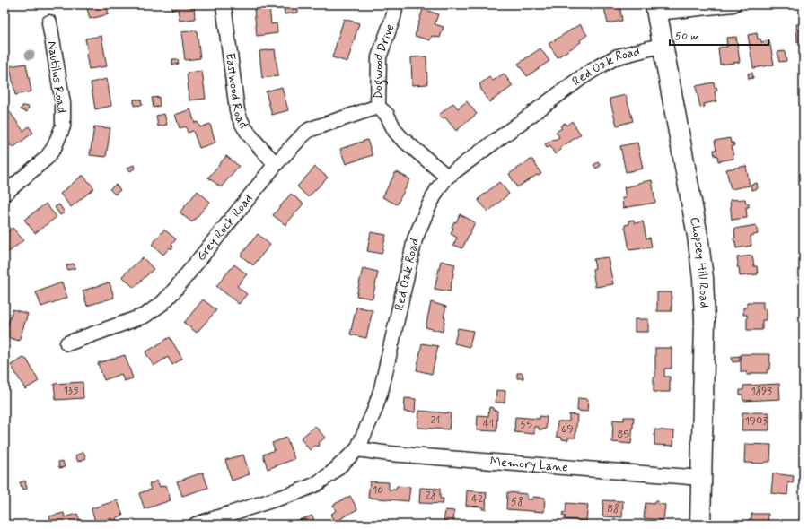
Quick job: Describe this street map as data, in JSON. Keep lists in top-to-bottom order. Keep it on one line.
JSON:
{"streets":{"street":["Dogwood Drive","Red Oak Road","Nautilus Road","Eastwood Road","Grey Rock Road","Chopsey Hill Road","Memory Lane"]},"crossings":[["Dogwood Drive","Red Oak Road"],["Dogwood Drive","Grey Rock Road"],["Red Oak Road","Chopsey Hill Road"],["Red Oak Road","Memory Lane"],["Eastwood Road","Grey Rock Road"],["Chopsey Hill Road","Memory Lane"]],"house_numbers":["135","1893","21","1903","41","55","69","85","10","28","42","58","88"],"scale_bar":"50 m"}
